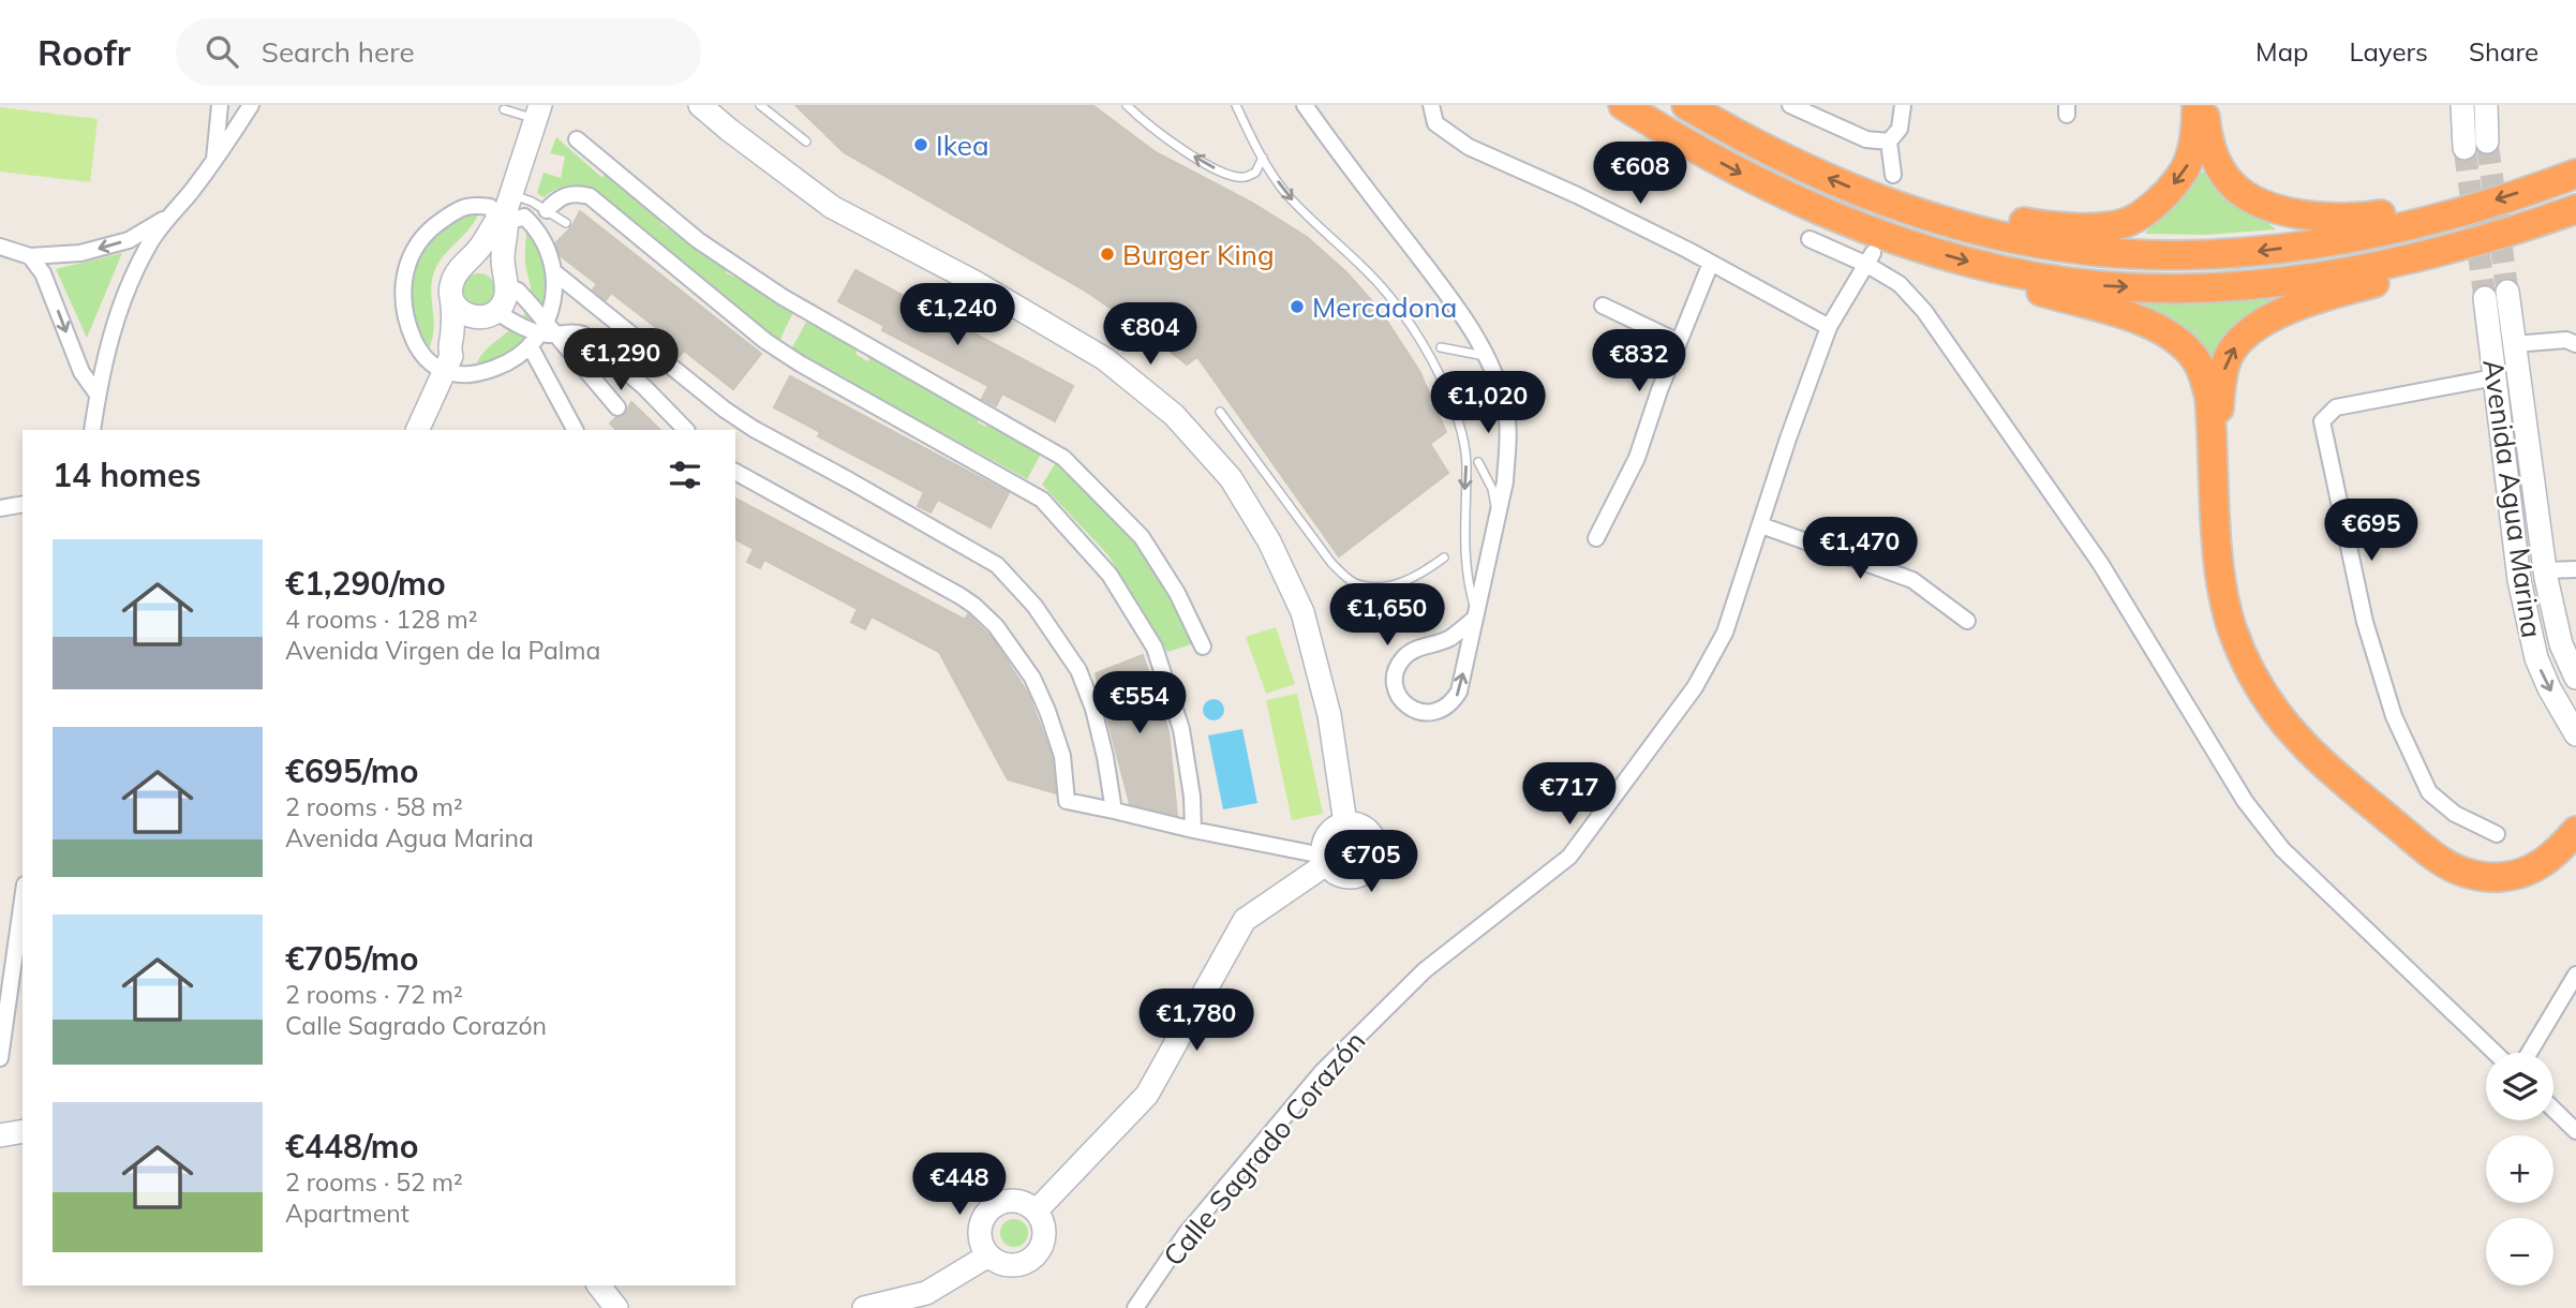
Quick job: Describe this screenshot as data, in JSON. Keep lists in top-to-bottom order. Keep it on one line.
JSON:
{"streets":{"street":["Avenida Agua Marina","Calle Sagrado Corazón"]},"places":["Ikea","Burger King","Mercadona"],"page":{"header":"Roofr","search":"Search here","nav":["Map","Layers","Share"],"price":["€608","€1,240","€804","€1,290","€832","€1,020","€695","€1,470","€1,650","€554","€717","€705","€1,780","€448"],"heading":"14 homes","list":[{"name":"€1,290/mo","note":"4 rooms · 128 m² · Avenida Virgen de la Palma"},{"name":"€695/mo","note":"2 rooms · 58 m² · Avenida Agua Marina"},{"name":"€705/mo","note":"2 rooms · 72 m² · Calle Sagrado Corazón"},{"name":"€448/mo","note":"2 rooms · 52 m² · Apartment"}],"map_buttons":["+","−"]}}
